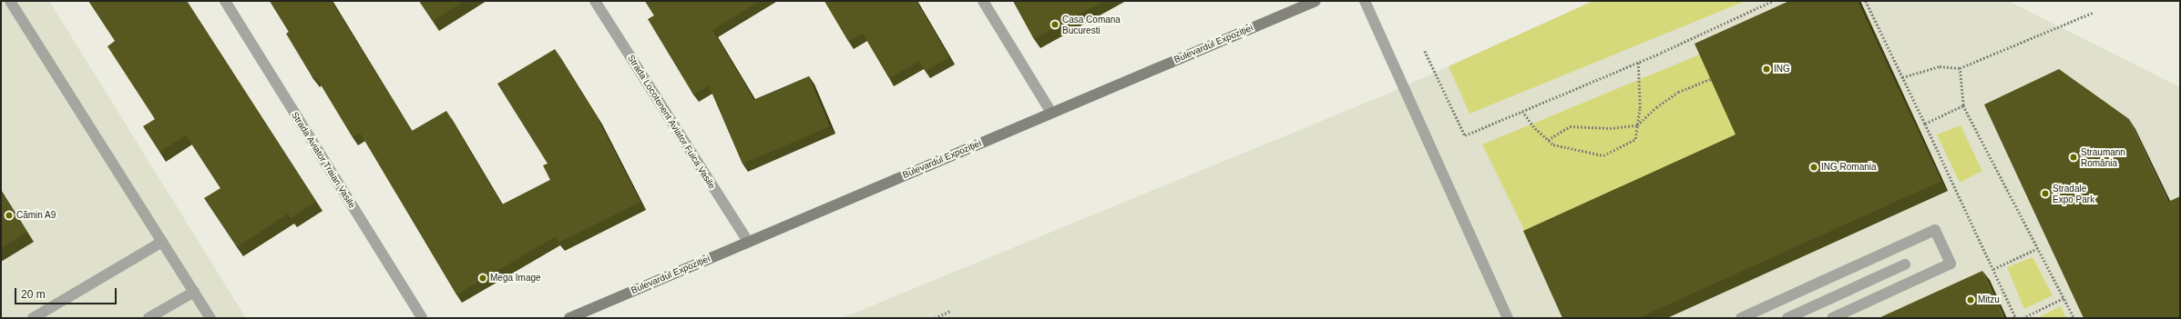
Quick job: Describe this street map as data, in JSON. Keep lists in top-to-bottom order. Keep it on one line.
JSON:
{"streets":{"street":["Bulevardul Expoziției","Strada Locotenent Aviator Fuica Vasile","Strada Aviator Traian Vasile"]},"crossings":[["Bulevardul Expoziției","Strada Locotenent Aviator Fuica Vasile"]],"places":["Casa Comana Bucuresti","ING","Straumann România","ING Romania","Stradale Expo Park","Cămin A9","Mega Image","Mitzu"],"scale_bar":"20 m"}
